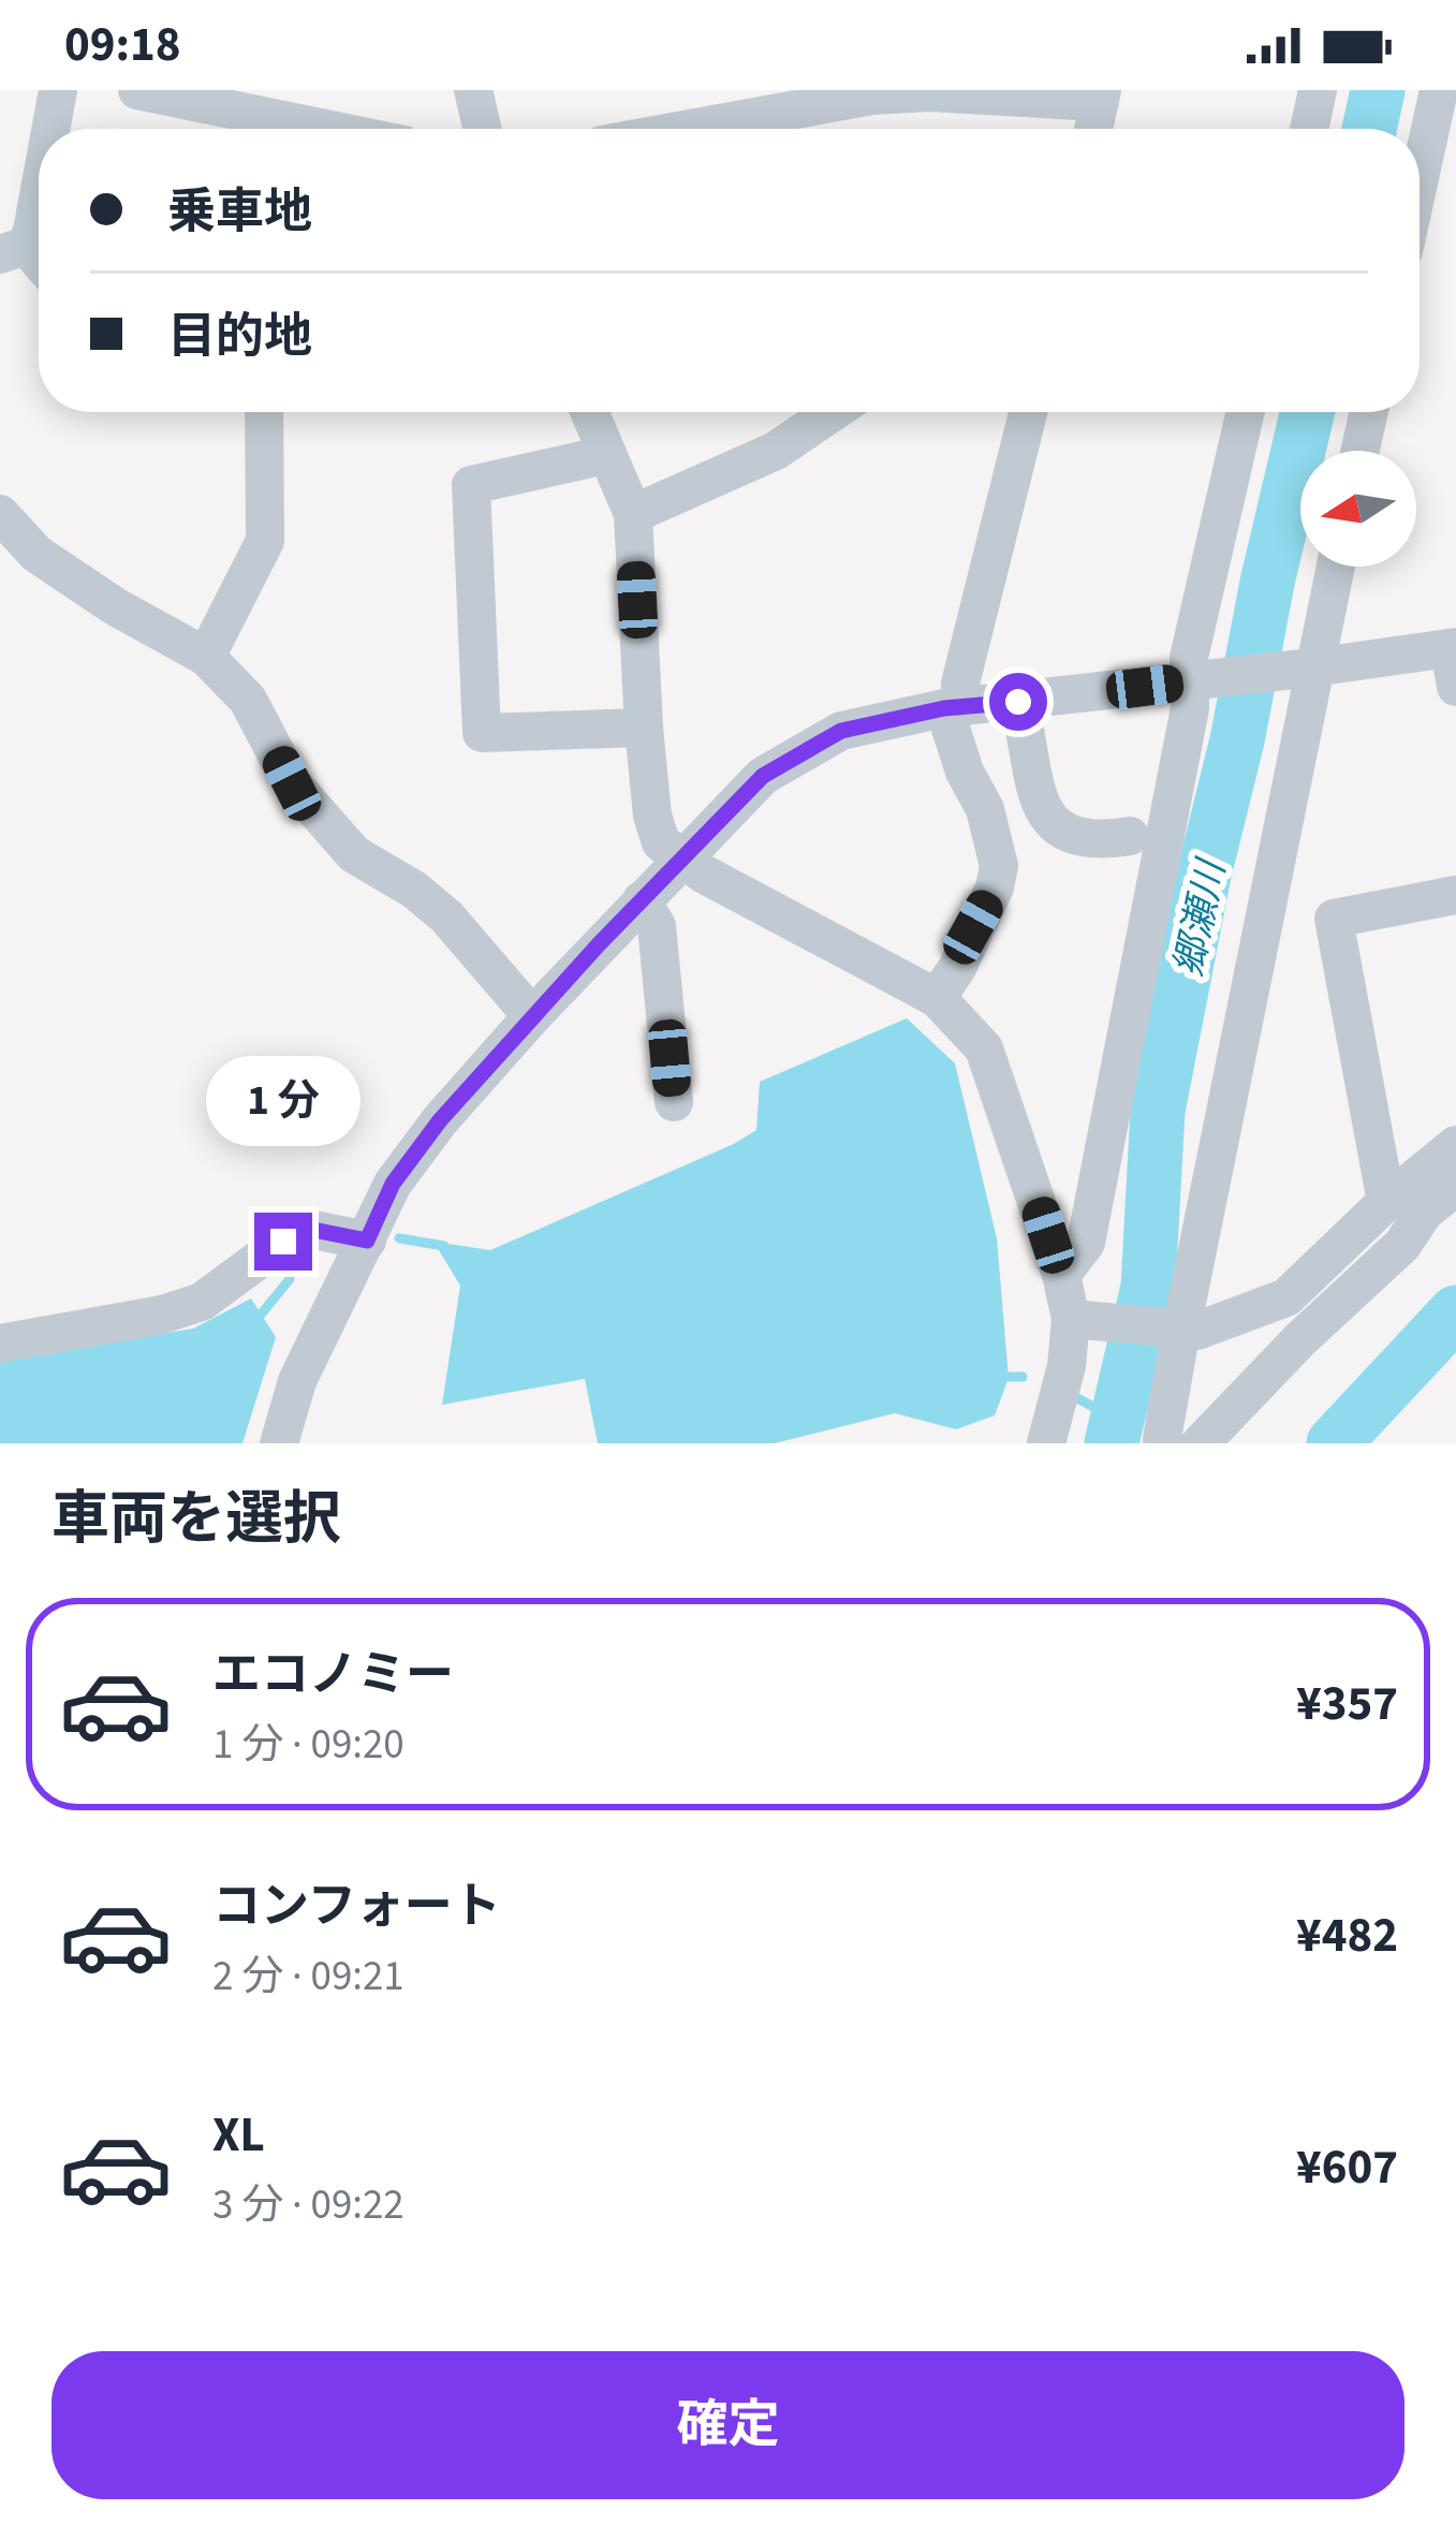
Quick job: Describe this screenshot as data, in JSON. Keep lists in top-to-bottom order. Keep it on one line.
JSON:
{"water":["郷瀬川"],"north":"left","page":{"status":"09:18","banner":["乗車地","目的地"],"bubble":"1 分","heading":"車両を選択","list":[{"name":"エコノミー","note":"1 分 · 09:20","value":"¥357"},{"name":"コンフォート","note":"2 分 · 09:21","value":"¥482"},{"name":"XL","note":"3 分 · 09:22","value":"¥607"}],"buttons":"確定"}}
